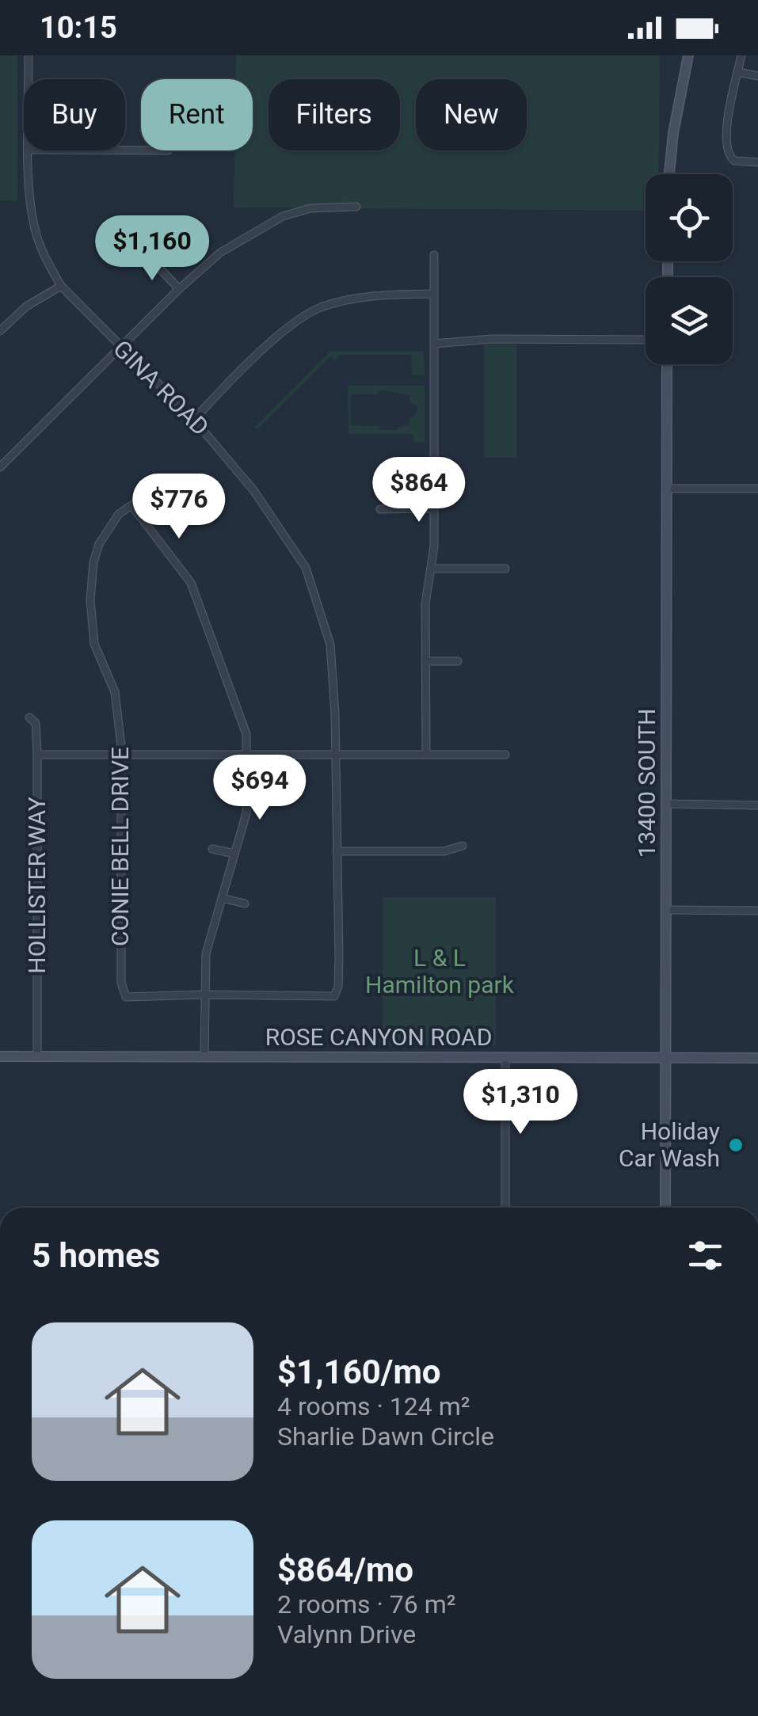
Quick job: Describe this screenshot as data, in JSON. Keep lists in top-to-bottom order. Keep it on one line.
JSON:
{"streets":{"street":["GINA ROAD","13400 SOUTH","CONIE BELL DRIVE","HOLLISTER WAY","ROSE CANYON ROAD"]},"crossings":[["GINA ROAD","CONIE BELL DRIVE"],["13400 SOUTH","ROSE CANYON ROAD"],["HOLLISTER WAY","ROSE CANYON ROAD"]],"parks":["L & L Hamilton park"],"places":["Holiday Car Wash"],"page":{"status":"10:15","chip":["Buy","Rent","Filters","New"],"price":["$1,160","$864","$776","$694","$1,310"],"heading":"5 homes","list":[{"name":"$1,160/mo","note":"4 rooms · 124 m² · Sharlie Dawn Circle"},{"name":"$864/mo","note":"2 rooms · 76 m² · Valynn Drive"}]}}
